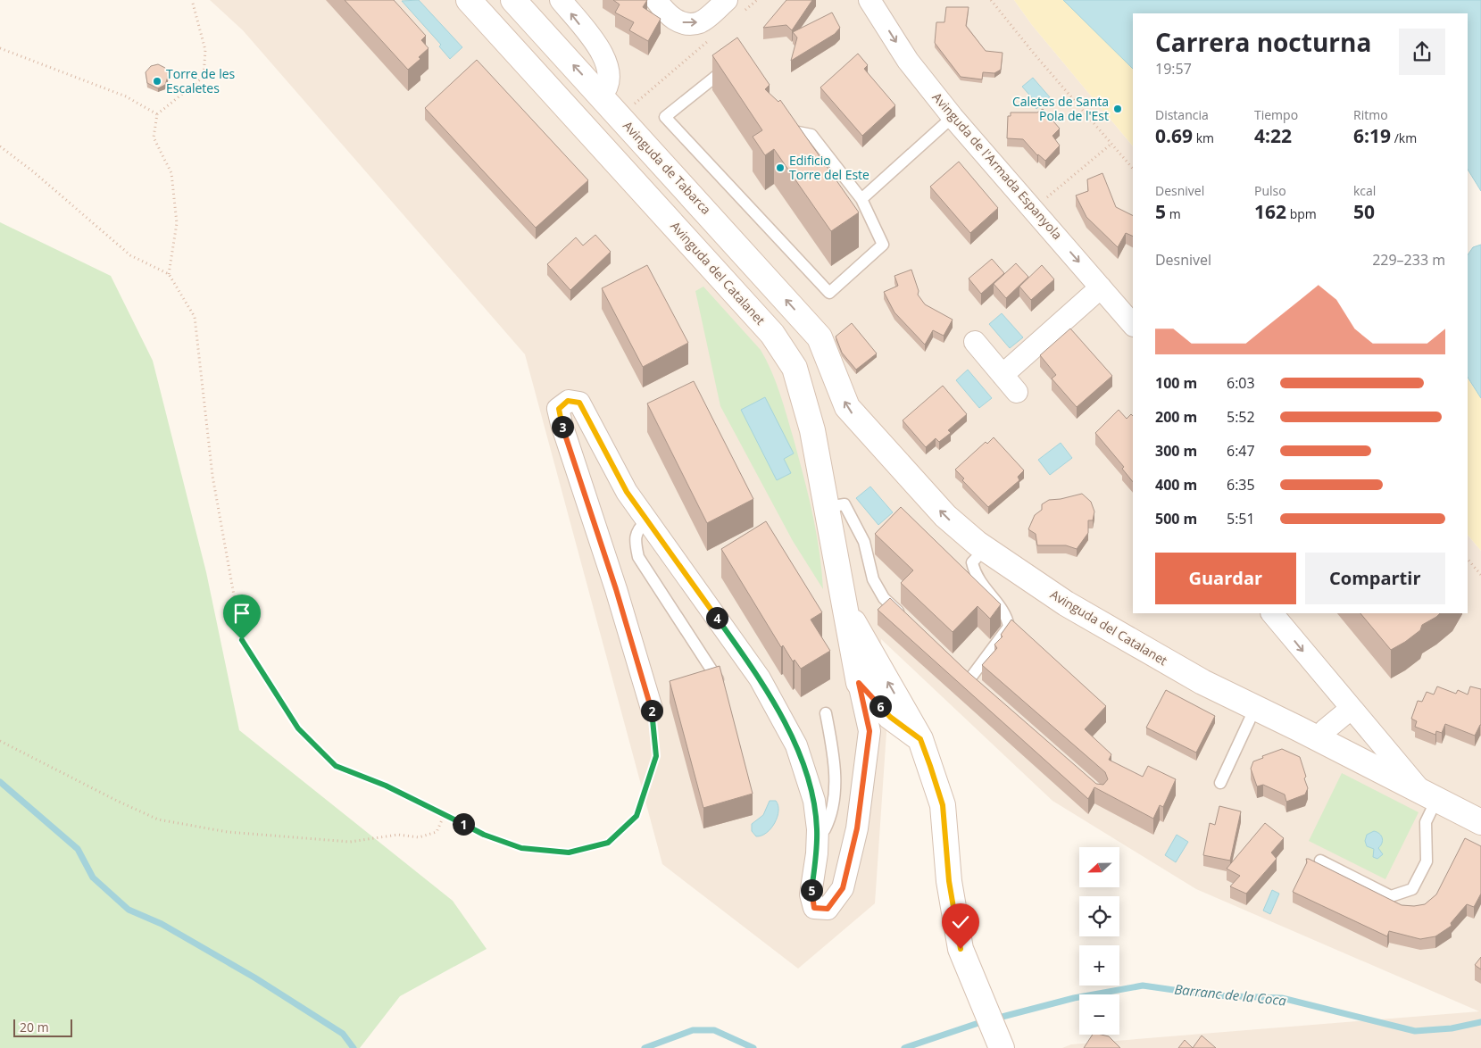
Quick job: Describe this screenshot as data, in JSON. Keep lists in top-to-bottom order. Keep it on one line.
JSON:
{"streets":{"main road":["Avinguda de Tabarca","Avinguda del Catalanet"],"street":["Avinguda de l'Armada Espanyola"]},"crossings":[["Avinguda de Tabarca","Avinguda del Catalanet"]],"one_way":["Avinguda de l'Armada Espanyola","Avinguda de Tabarca"],"water":["Barranc de la Coca"],"places":["Torre de les Escaletes","Caletes de Santa Pola de l'Est","Edificio Torre del Este"],"scale_bar":"20 m","north":"left","page":{"heading":["Carrera nocturna","19:57"],"stats":[["Distancia","0.69 km"],["Tiempo","4:22"],["Ritmo","6:19 /km"],["Desnivel","5 m"],["Pulso","162 bpm"],["kcal","50"]],"chart":["Desnivel","229–233 m"],"list":[{"name":"100 m","note":"6:03"},{"name":"200 m","note":"5:52"},{"name":"300 m","note":"6:47"},{"name":"400 m","note":"6:35"},{"name":"500 m","note":"5:51"}],"pins":["3","4","6","2","1","5"],"buttons":["Guardar","Compartir"],"map_buttons":["+","−"],"scale":"20 m"}}
